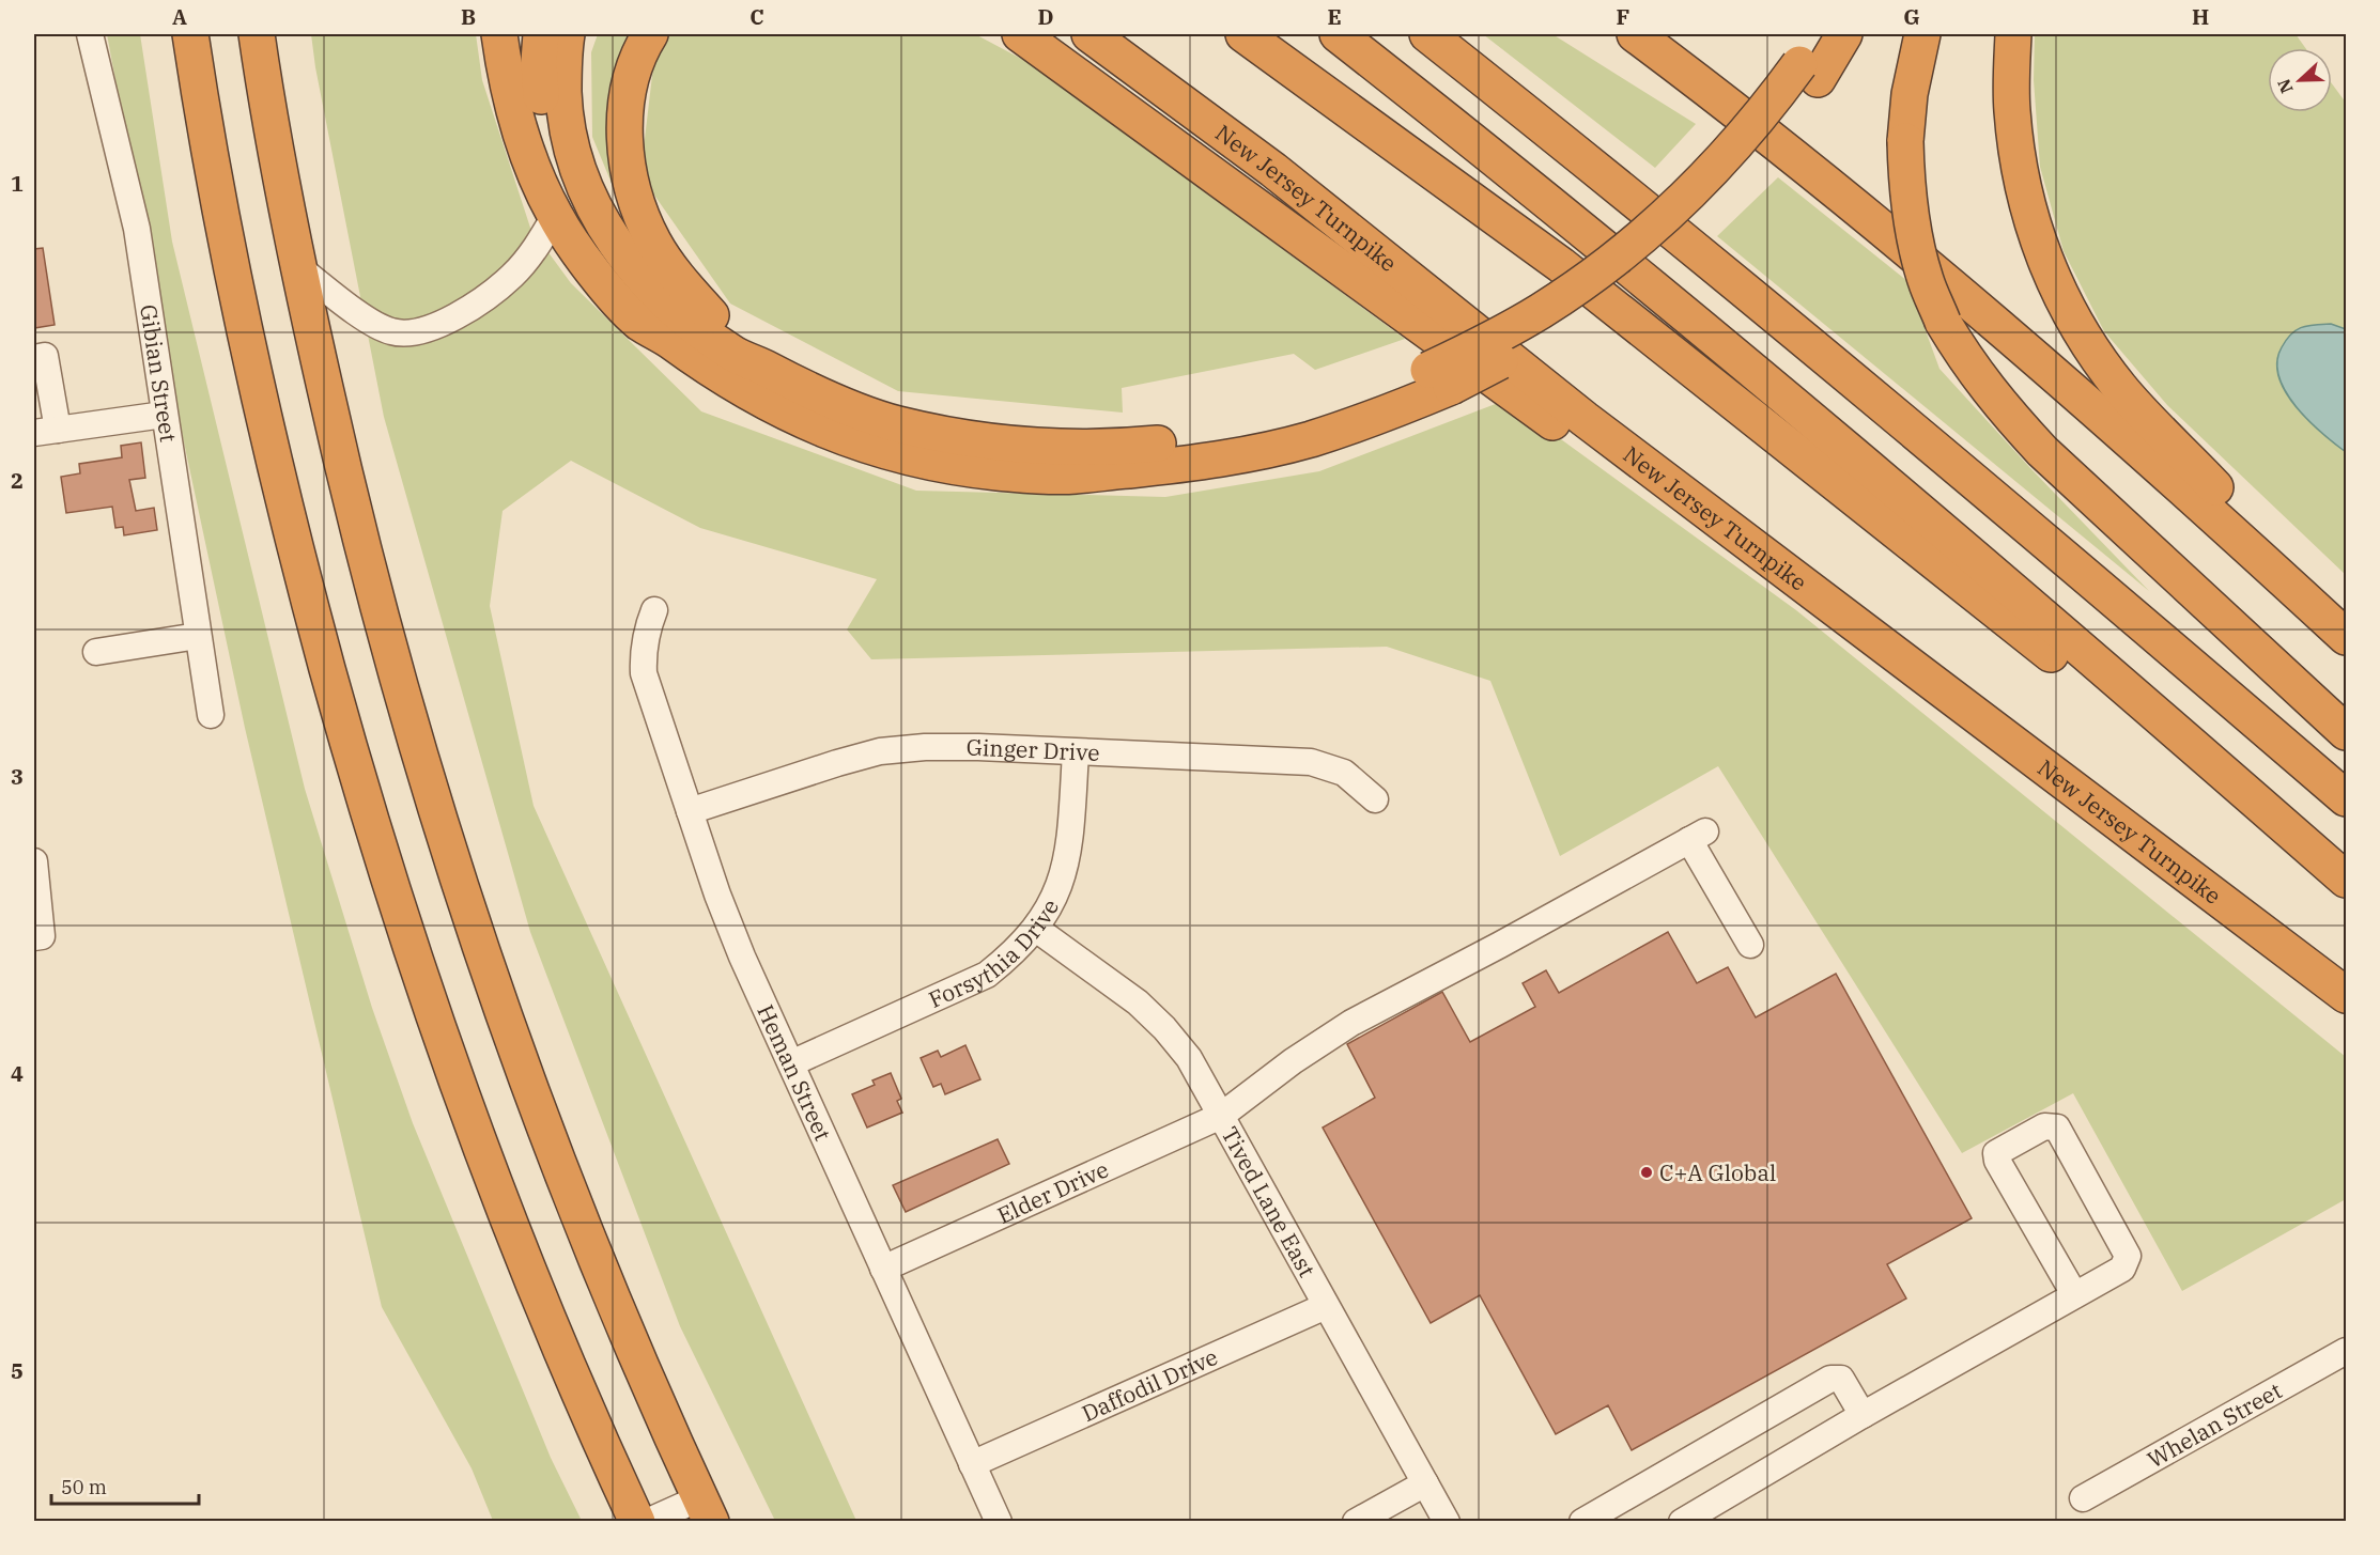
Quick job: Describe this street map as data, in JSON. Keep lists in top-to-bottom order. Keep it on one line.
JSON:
{"streets":{"highway":["New Jersey Turnpike"],"street":["Gibian Street","Ginger Drive","Forsythia Drive","Heman Street","Elder Drive","Tived Lane East","Daffodil Drive","Whelan Street"]},"crossings":[["Ginger Drive","Forsythia Drive"],["Ginger Drive","Heman Street"],["Forsythia Drive","Heman Street"],["Forsythia Drive","Tived Lane East"],["Heman Street","Elder Drive"],["Heman Street","Daffodil Drive"],["Elder Drive","Tived Lane East"],["Tived Lane East","Daffodil Drive"]],"places":["C+A Global"],"scale_bar":"50 m","north":"left","grid":{"columns":["A","B","C","D","E","F","G","H"],"rows":["1","2","3","4","5"]}}
